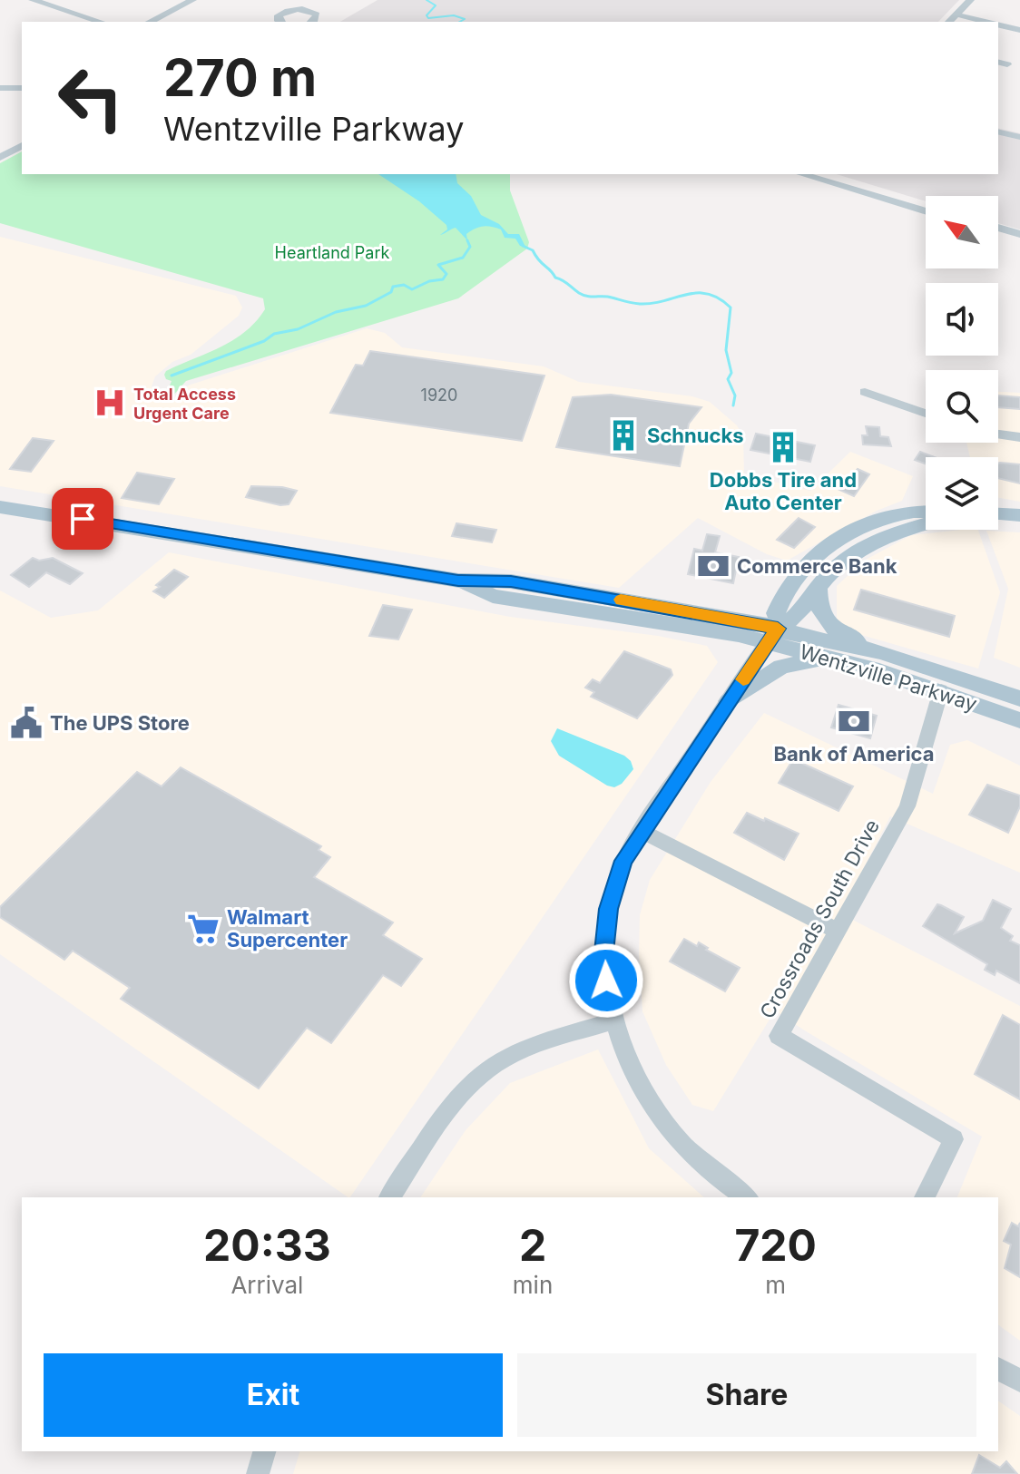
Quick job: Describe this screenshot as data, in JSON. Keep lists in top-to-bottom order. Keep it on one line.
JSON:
{"streets":{"main road":["Wentzville Parkway"],"street":["Crossroads South Drive"]},"crossings":[["Wentzville Parkway","Crossroads South Drive"]],"parks":["Heartland Park"],"places":{"hospital":["Total Access Urgent Care"],"building":["Schnucks","Dobbs Tire and Auto Center"],"bank":["Commerce Bank","Bank of America"],"public building":["The UPS Store"],"supermarket":["Walmart Supercenter"]},"house_numbers":["1920"],"north":"top left","page":{"turn":["270 m","Wentzville Parkway"],"eta":["20:33","Arrival","2","min","720","m"],"buttons":["Exit","Share"]}}
